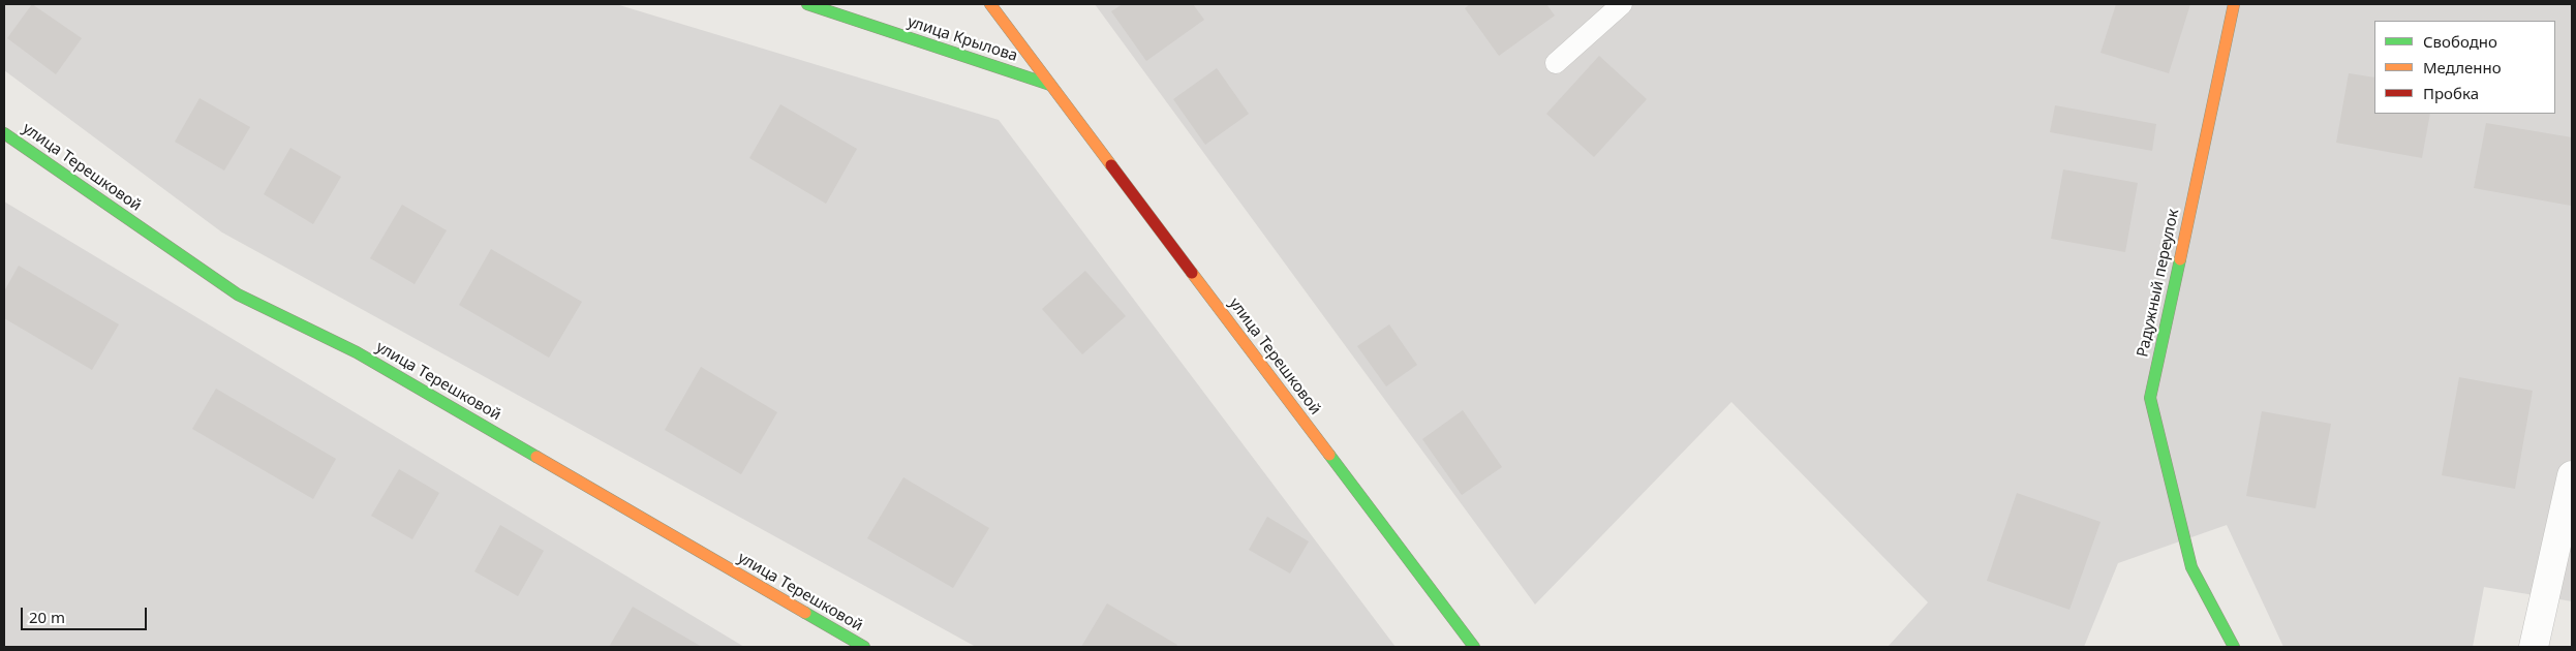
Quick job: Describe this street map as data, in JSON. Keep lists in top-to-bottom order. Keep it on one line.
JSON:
{"streets":{"street":["улица Крылова","улица Терешковой","Радужный переулок"]},"crossings":[["улица Крылова","улица Терешковой"]],"legend":["Свободно","Медленно","Пробка"],"scale_bar":"20 m"}
